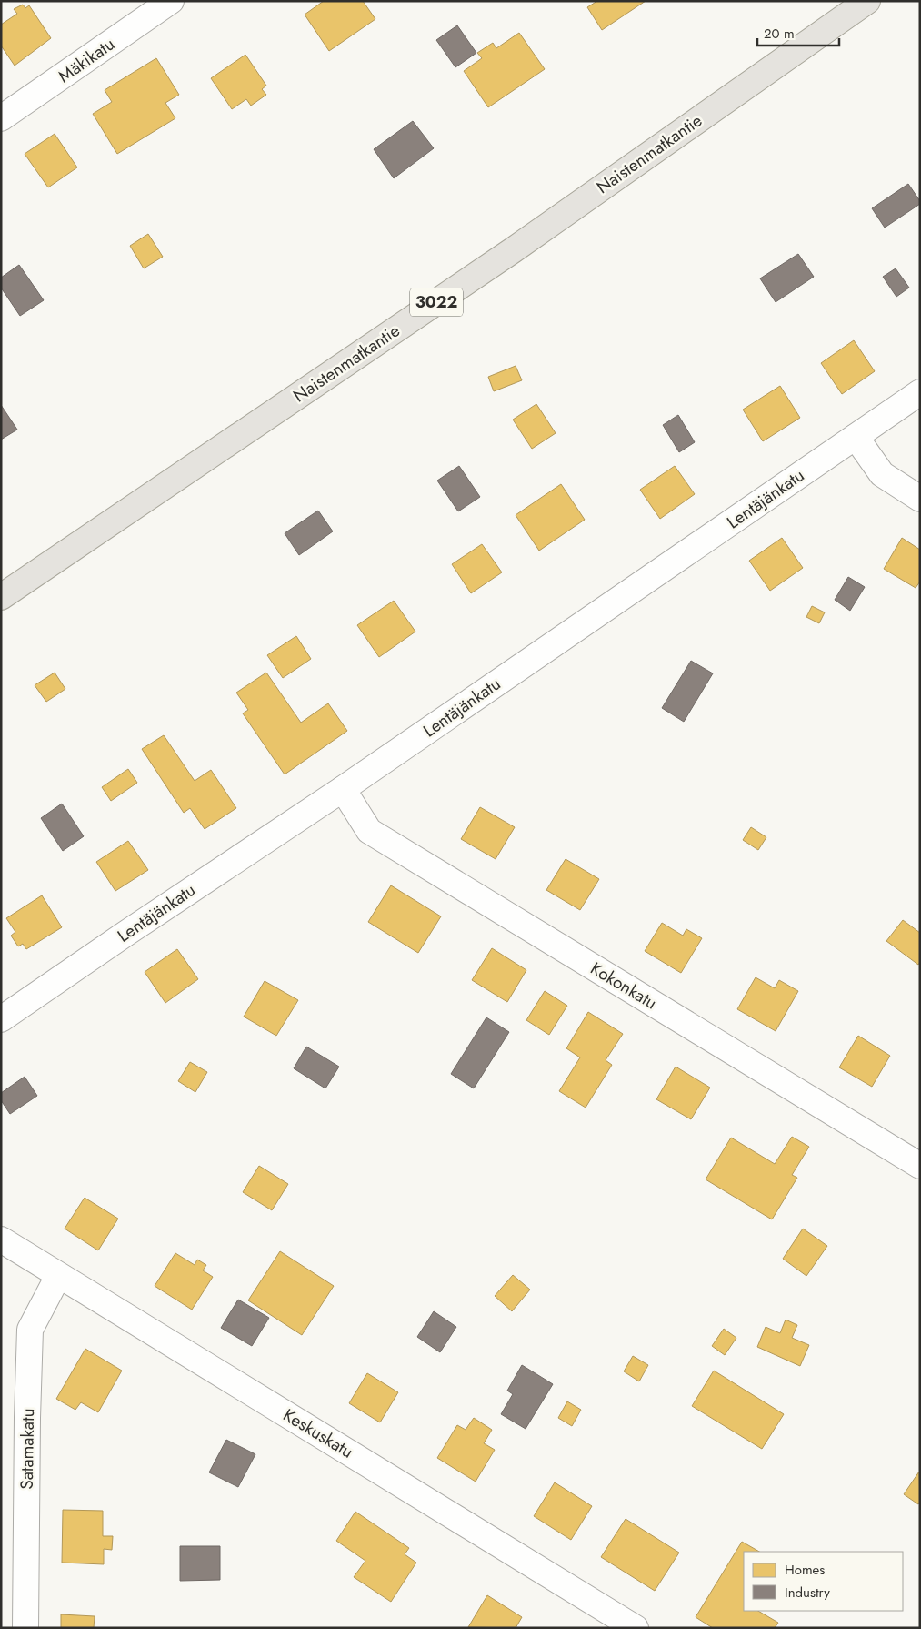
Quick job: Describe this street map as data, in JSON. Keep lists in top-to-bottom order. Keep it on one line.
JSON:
{"streets":{"main road":["Naistenmatkantie","3022"],"street":["Mäkikatu","Lentäjänkatu","Kokonkatu","Keskuskatu","Satamakatu"]},"crossings":[["Lentäjänkatu","Kokonkatu"],["Keskuskatu","Satamakatu"]],"legend":["Homes","Industry"],"scale_bar":"20 m"}
